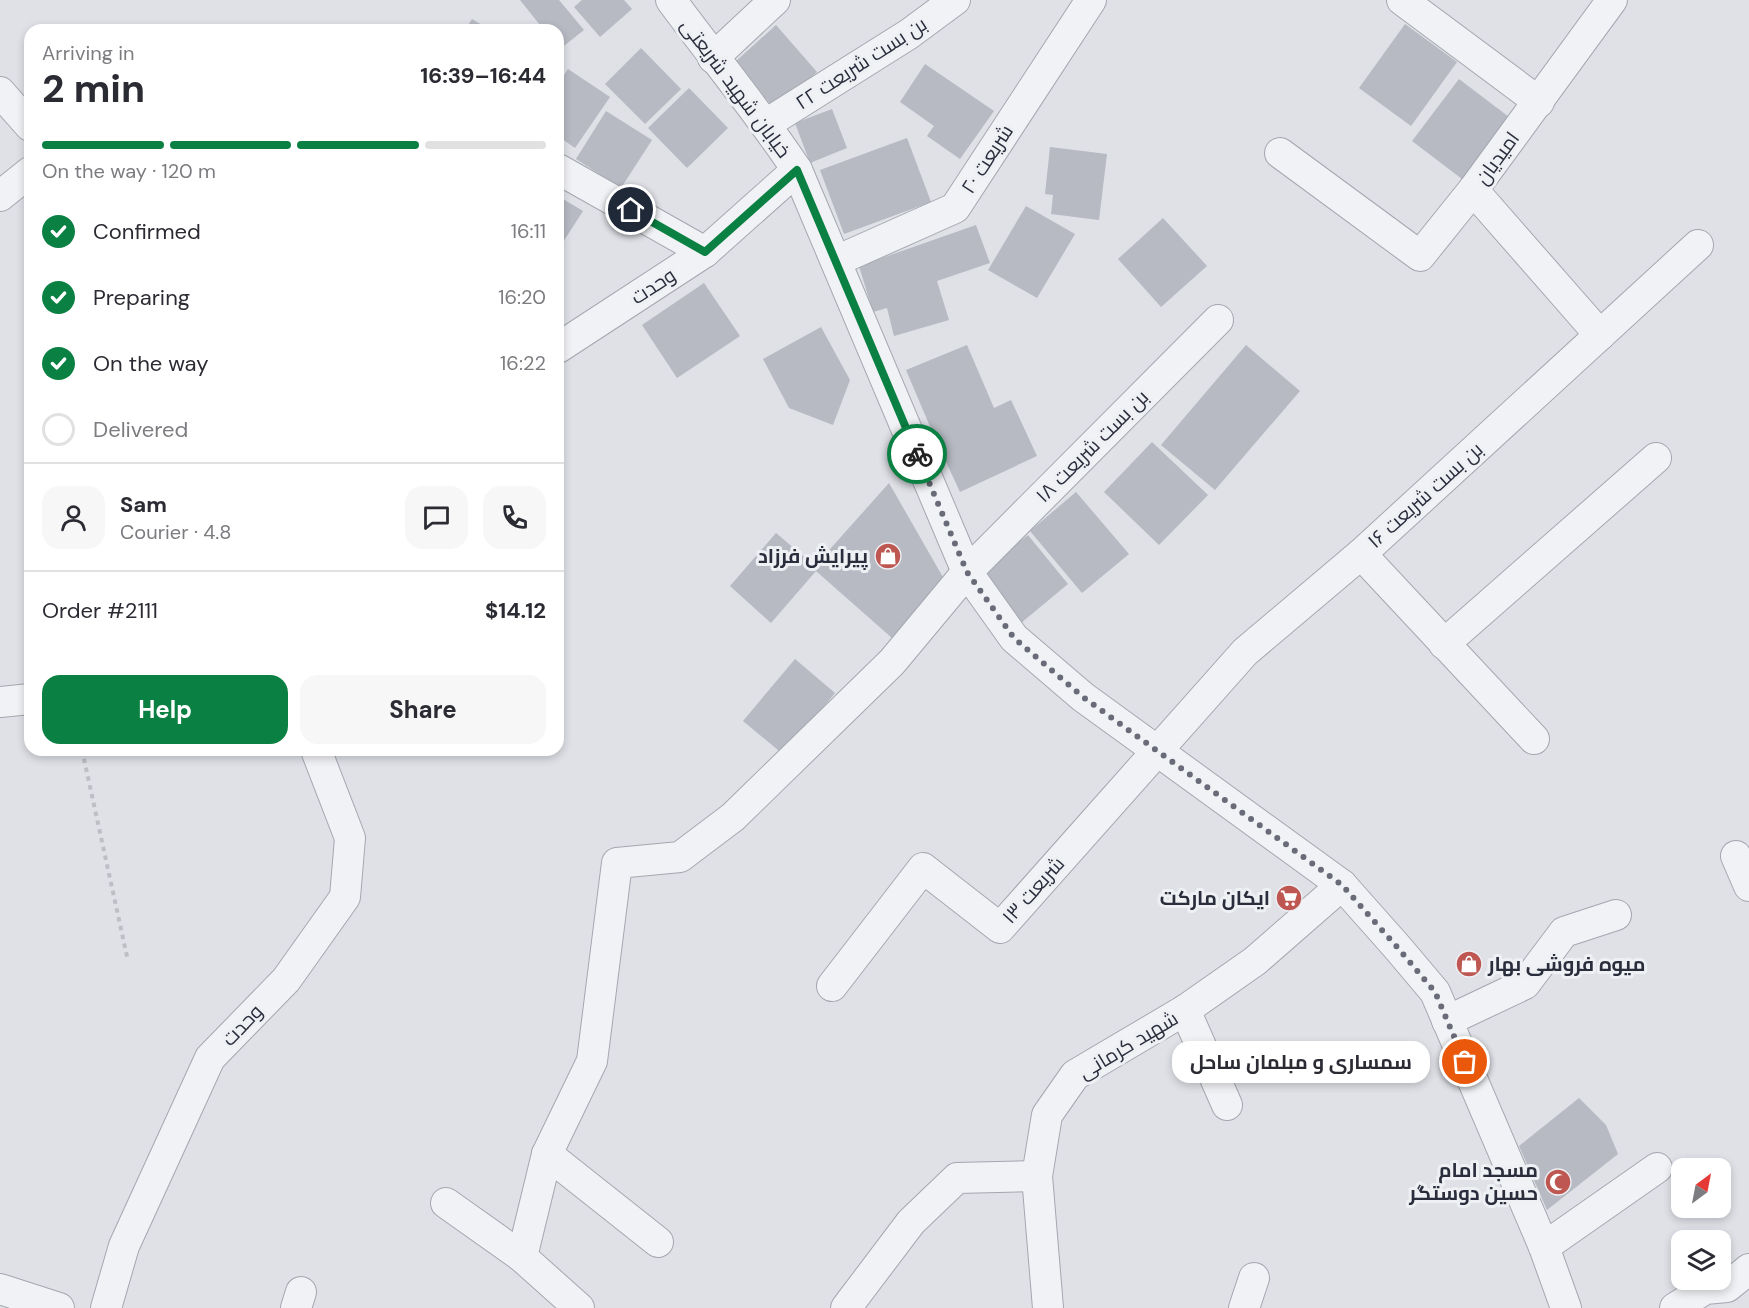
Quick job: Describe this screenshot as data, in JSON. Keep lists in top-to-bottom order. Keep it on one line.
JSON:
{"streets":{"street":["بن بست شریعت ۲۲","خیابان شهید شریعتی","امیدیان","شریعت ۲۰","وحدت","بن بست شریعت ۱۸","بن بست شریعت ۱۶","شریعت ۱۳","شهید کرمانی"]},"crossings":[["بن بست شریعت ۲۲","خیابان شهید شریعتی"],["خیابان شهید شریعتی","شریعت ۲۰"],["خیابان شهید شریعتی","وحدت"],["خیابان شهید شریعتی","بن بست شریعت ۱۸"],["خیابان شهید شریعتی","بن بست شریعت ۱۶"],["خیابان شهید شریعتی","شریعت ۱۳"],["خیابان شهید شریعتی","شهید کرمانی"],["امیدیان","بن بست شریعت ۱۶"],["بن بست شریعت ۱۶","شریعت ۱۳"]],"places":{"shop":["پیرایش فرزاد","میوه فروشی بهار"],"supermarket":["ایکان مارکت"],"other":["سمساری و مبلمان ساحل"],"mosque":["مسجد امام حسین دوستگر"]},"north":"top right","page":{"heading":["2 min","Arriving in","16:39–16:44"],"panel":["Sam","Courier · 4.8","Order #2111","$14.12"],"bar":"On the way · 120 m","list":[["Confirmed","16:11"],["Preparing","16:20"],["On the way","16:22"],"Delivered"],"buttons":["Help","Share"],"bubble":"سمساری و مبلمان ساحل"}}
